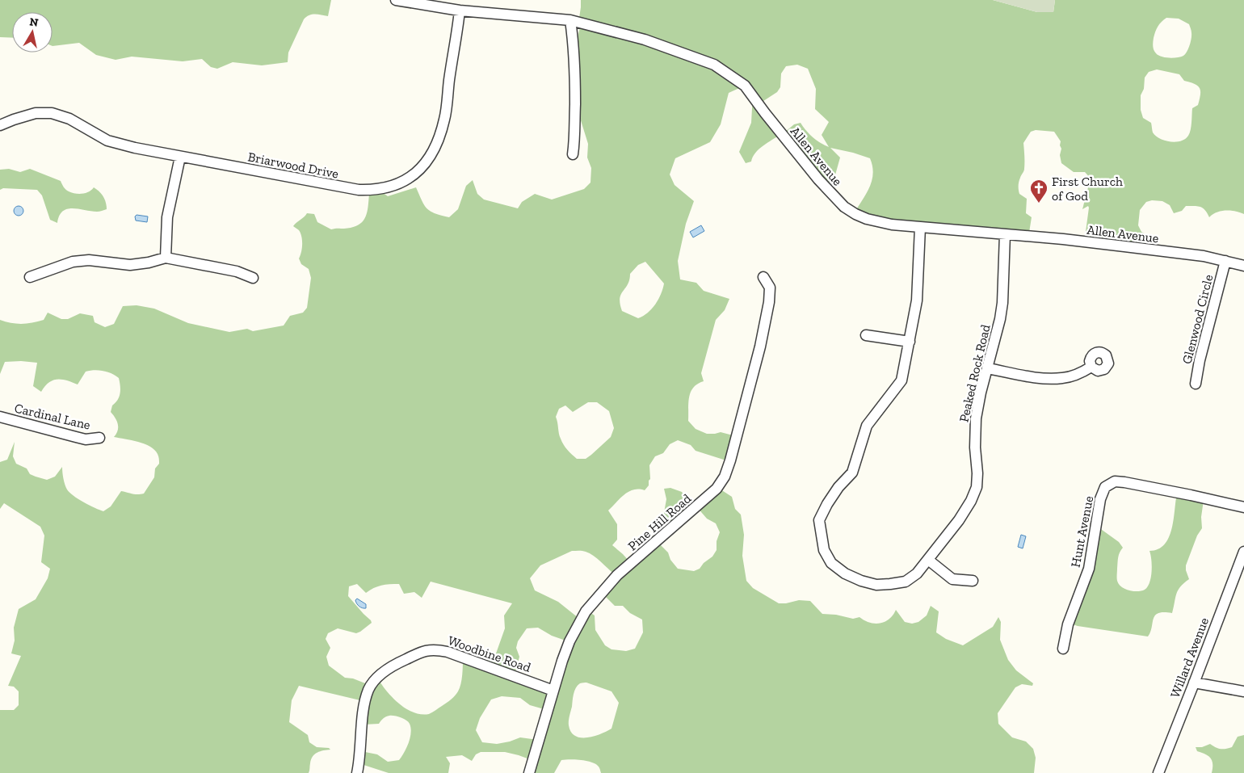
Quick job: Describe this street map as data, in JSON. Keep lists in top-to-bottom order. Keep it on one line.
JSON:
{"streets":{"street":["Allen Avenue","Briarwood Drive","Glenwood Circle","Peaked Rock Road","Cardinal Lane","Pine Hill Road","Hunt Avenue","Woodbine Road","Willard Avenue"]},"crossings":[["Allen Avenue","Briarwood Drive"],["Allen Avenue","Glenwood Circle"],["Allen Avenue","Peaked Rock Road"],["Pine Hill Road","Woodbine Road"]],"places":{"church":["First Church of God"]},"north":"top"}
